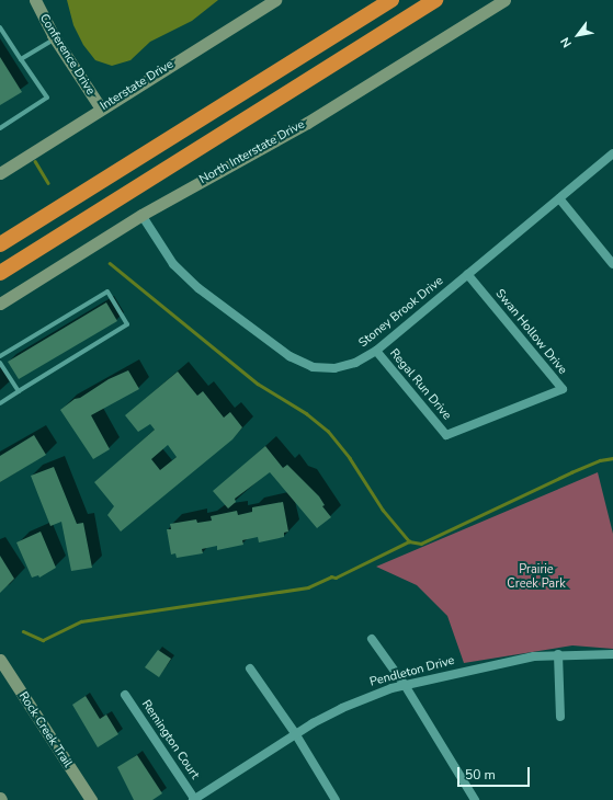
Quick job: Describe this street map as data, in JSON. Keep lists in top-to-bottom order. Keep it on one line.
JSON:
{"streets":{"street":["Conference Drive","Interstate Drive","North Interstate Drive","Stoney Brook Drive","Swan Hollow Drive","Regal Run Drive","Pendleton Drive","Rock Creek Trail","Remington Court"]},"crossings":[["Conference Drive","Interstate Drive"],["North Interstate Drive","Stoney Brook Drive"],["Stoney Brook Drive","Swan Hollow Drive"],["Stoney Brook Drive","Regal Run Drive"],["Swan Hollow Drive","Regal Run Drive"],["Pendleton Drive","Remington Court"]],"parks":["Prairie Creek Park"],"scale_bar":"50 m","north":"bottom left"}
